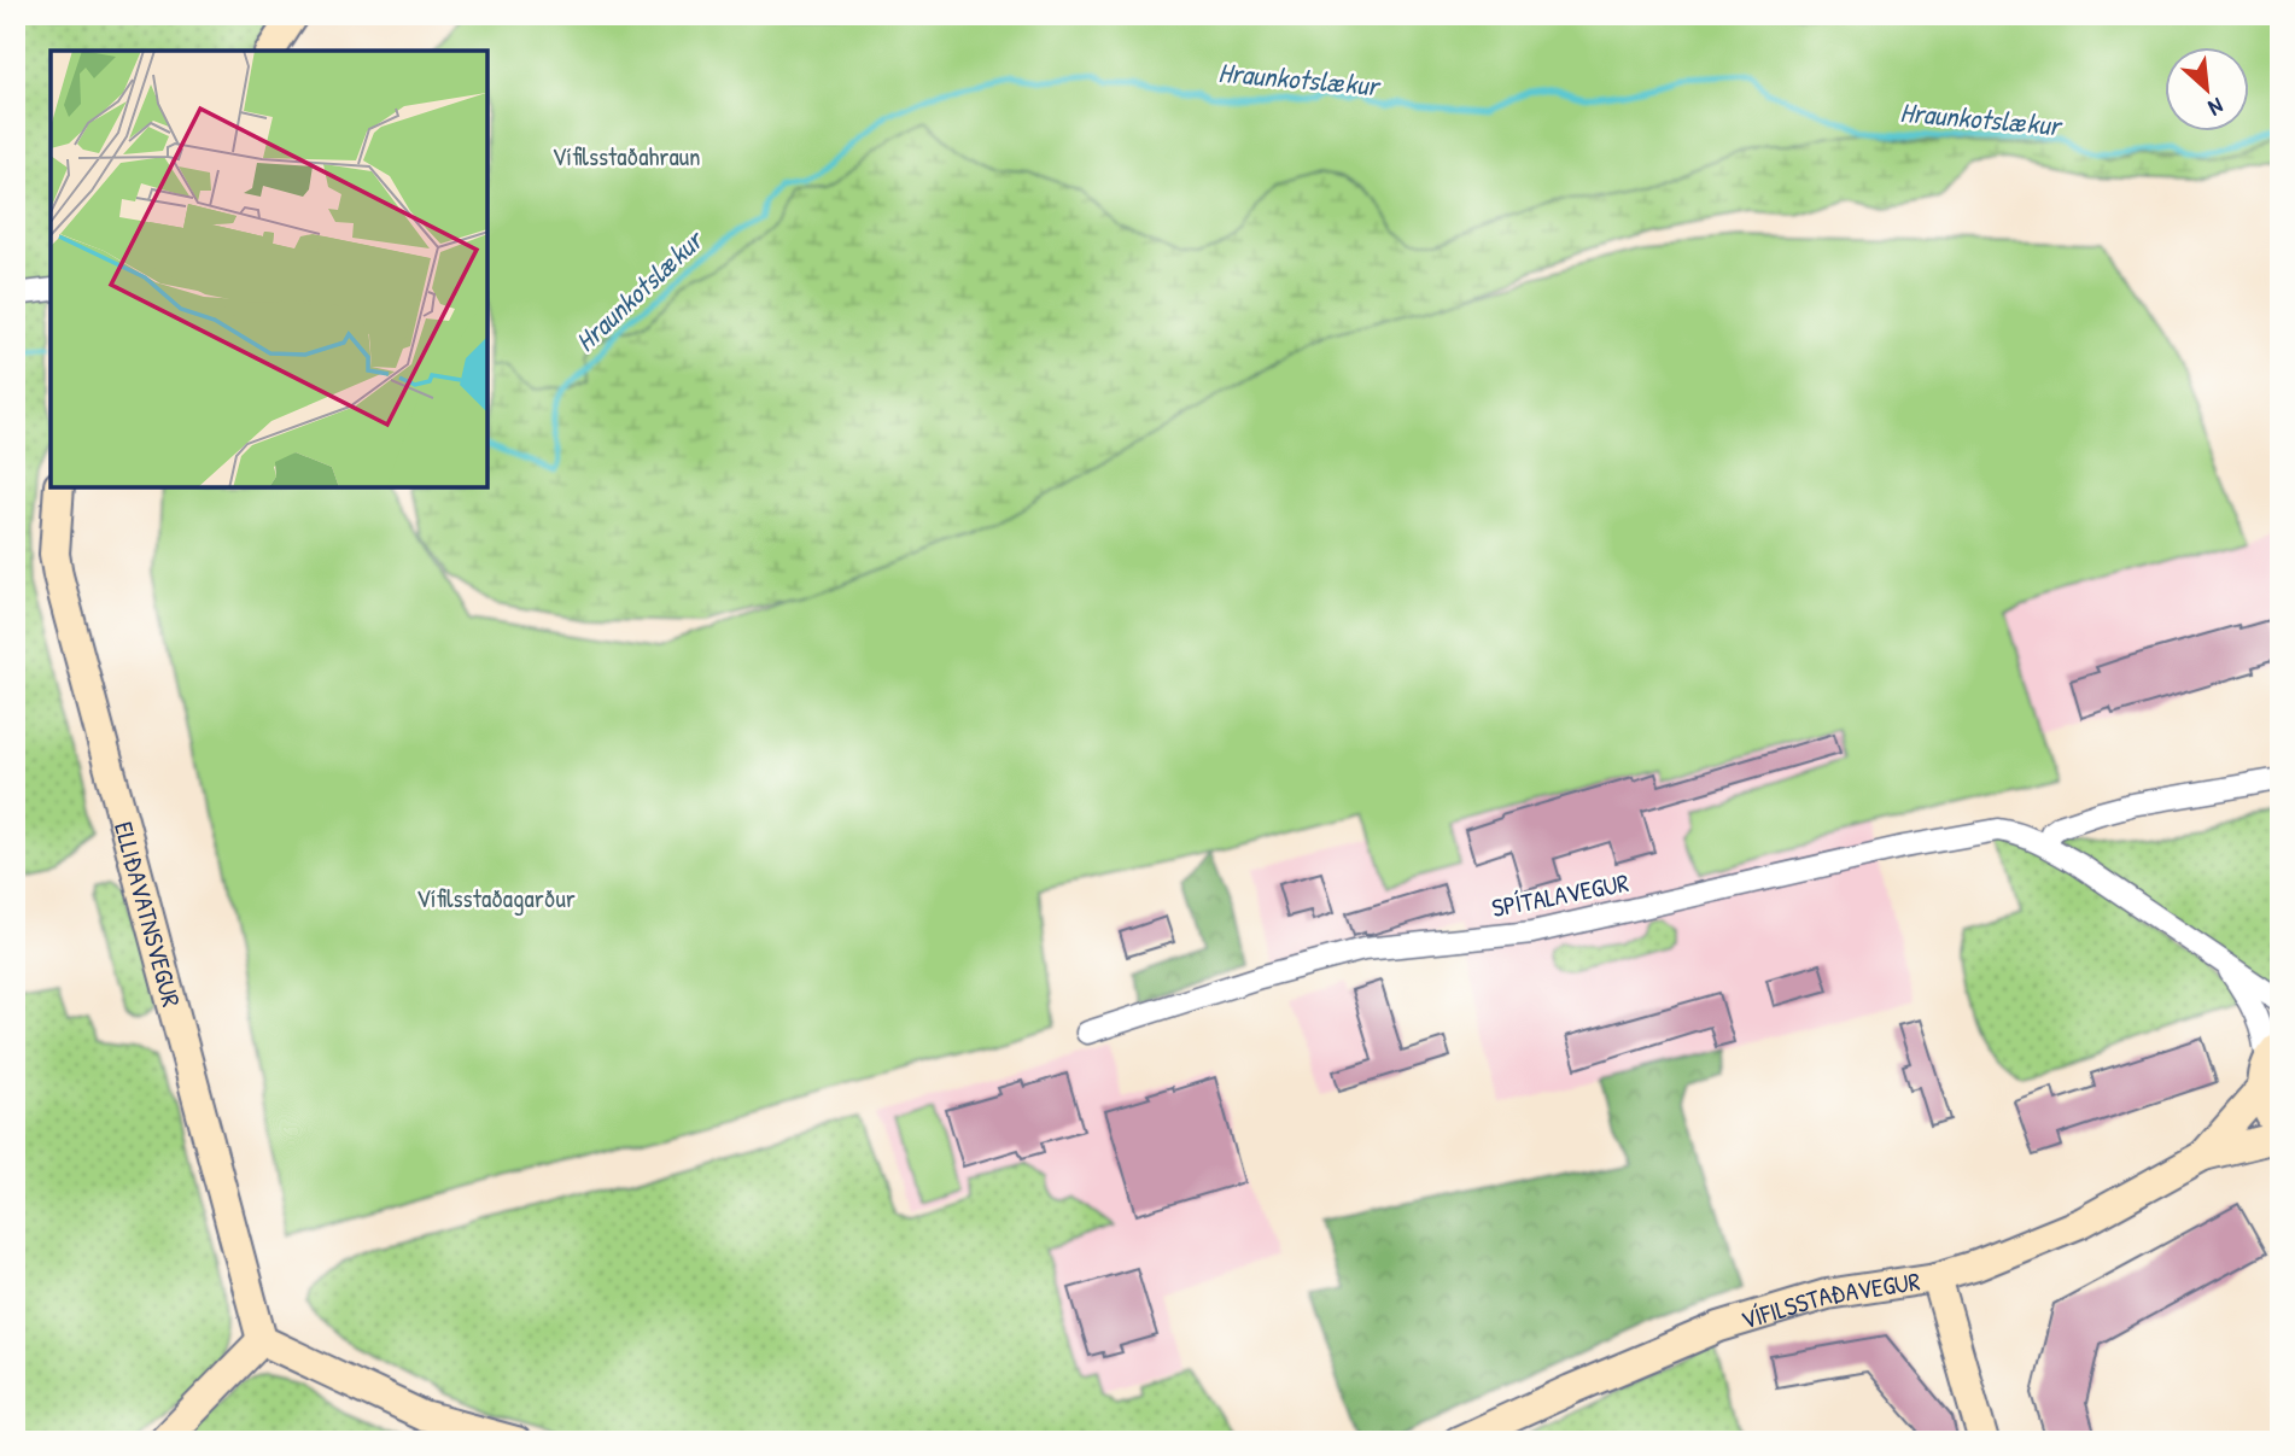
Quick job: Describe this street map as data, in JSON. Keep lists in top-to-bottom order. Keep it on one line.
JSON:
{"streets":{"main road":["ELLIÐAVATNSVEGUR","VÍFILSSTAÐAVEGUR"],"street":["SPÍTALAVEGUR"]},"crossings":[["SPÍTALAVEGUR","VÍFILSSTAÐAVEGUR"]],"water":["Hraunkotslækur"],"parks":["Vífilsstaðahraun","Vífilsstaðagarður"],"north":"bottom right"}
